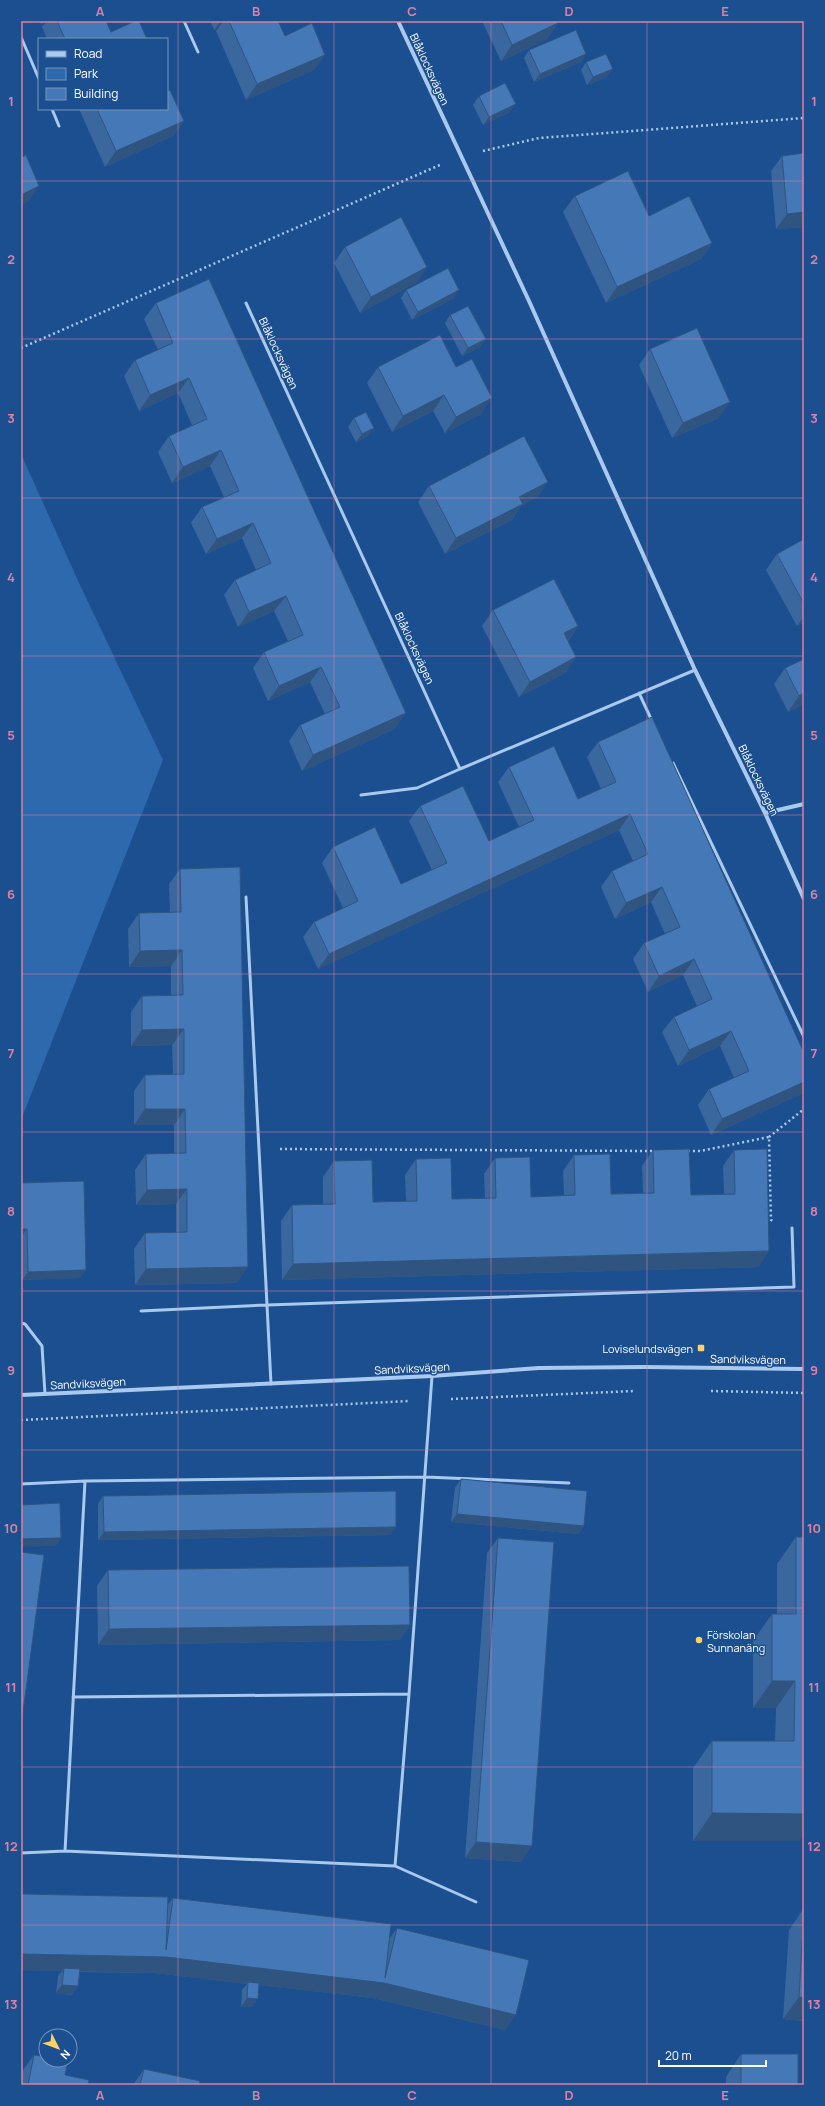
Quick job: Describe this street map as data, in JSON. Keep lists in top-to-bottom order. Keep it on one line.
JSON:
{"streets":{"street":["Blåklocksvägen","Sandviksvägen"]},"places":{"transit":["Loviselundsvägen"],"other":["Förskolan Sunnanäng"]},"legend":["Road","Park","Building"],"scale_bar":"20 m","north":"bottom right","grid":{"columns":["A","B","C","D","E"],"rows":["1","2","3","4","5","6","7","8","9","10","11","12","13"]}}
